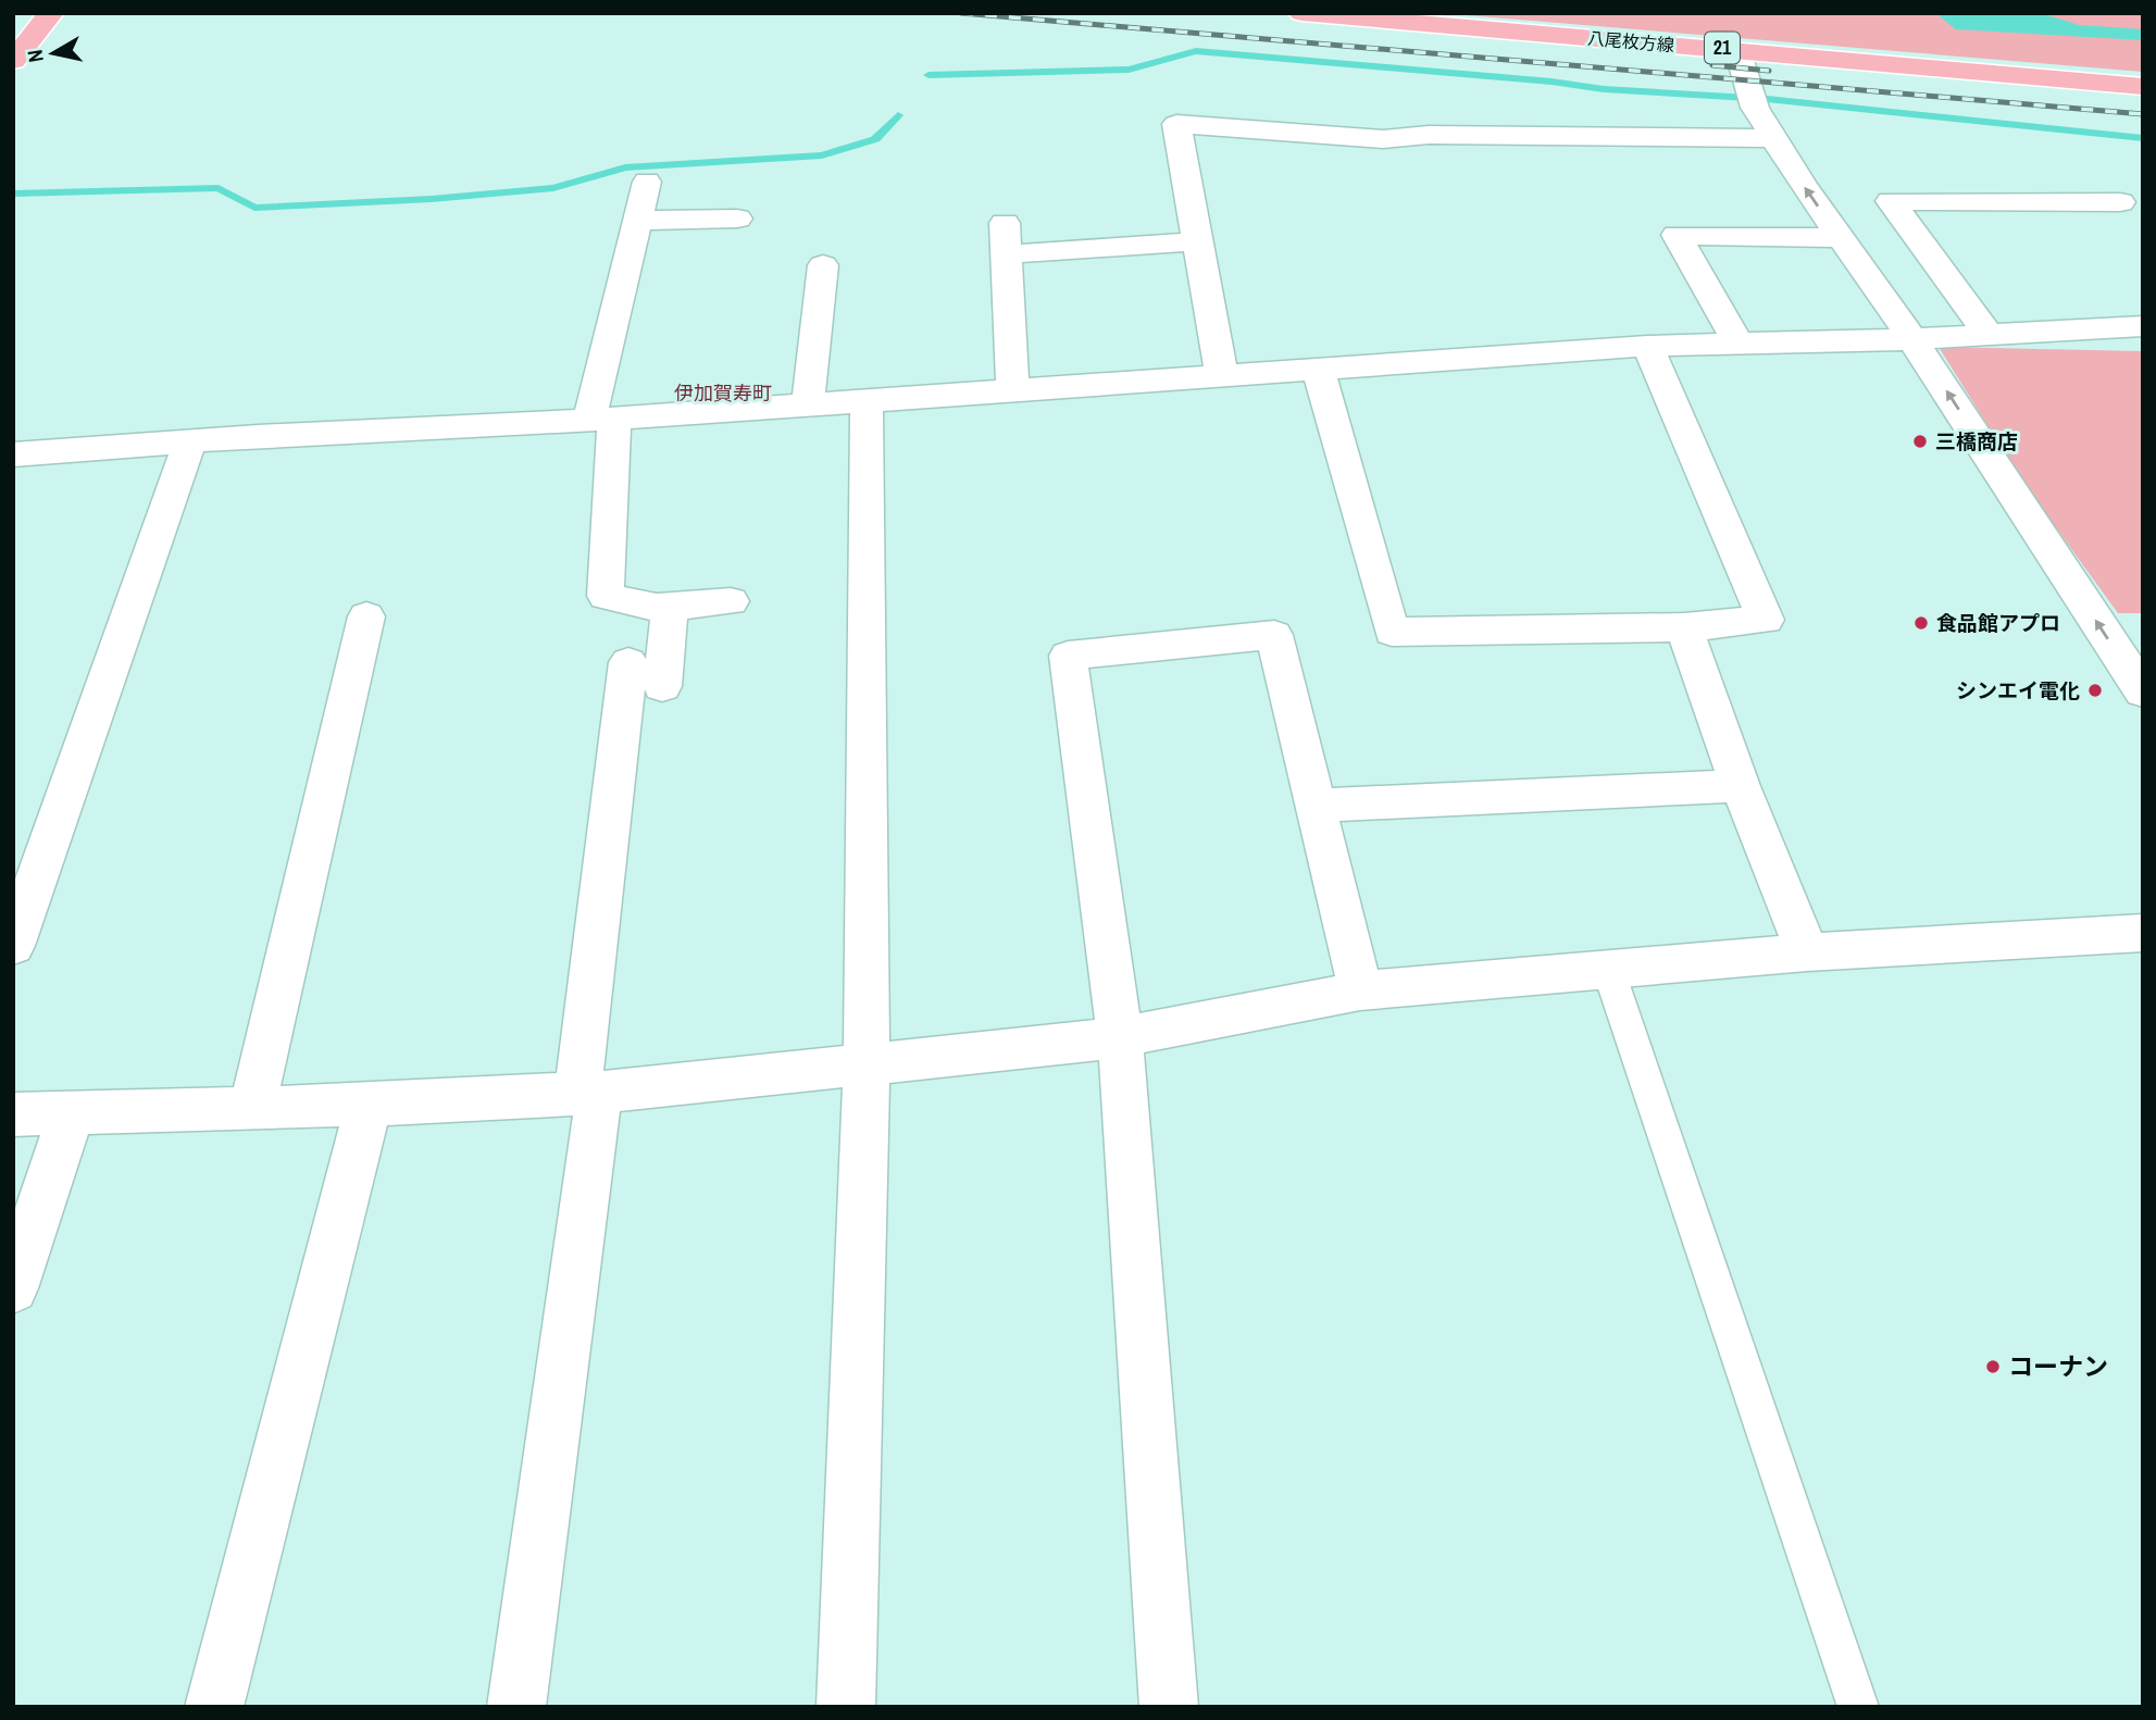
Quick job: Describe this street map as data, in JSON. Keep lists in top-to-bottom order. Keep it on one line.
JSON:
{"streets":{"main road":["八尾枚方線","21"]},"districts":["伊加賀寿町"],"places":["三橋商店","食品館アプロ","シンエイ電化","コーナン"],"north":"left"}
